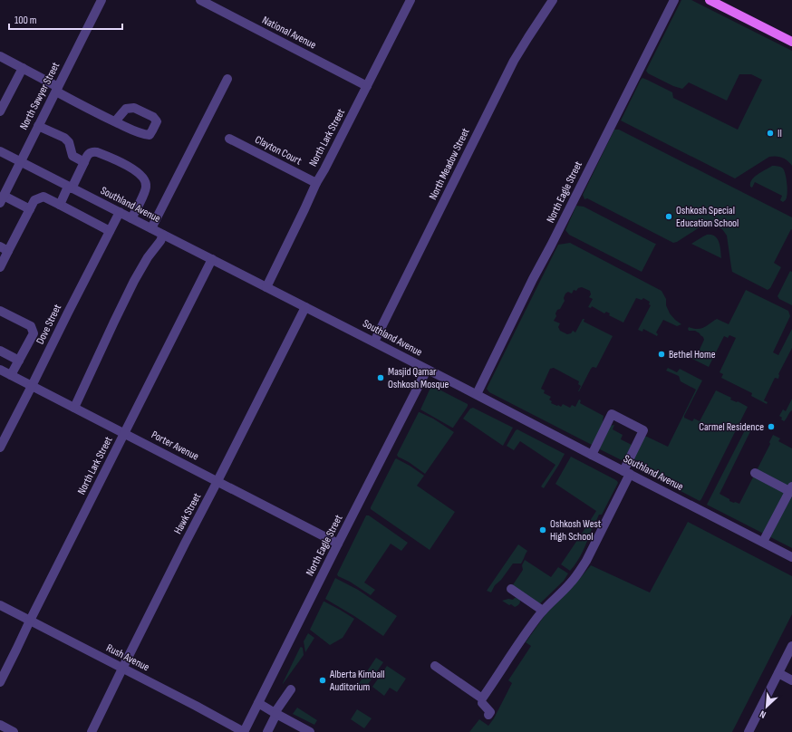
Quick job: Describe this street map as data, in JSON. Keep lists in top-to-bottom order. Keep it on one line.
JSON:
{"streets":{"street":["National Avenue","North Sawyer Street","North Lark Street","Clayton Court","North Meadow Street","North Eagle Street","Southland Avenue","Dove Street","Porter Avenue","Hawk Street","Rush Avenue"]},"crossings":[["National Avenue","North Lark Street"],["North Sawyer Street","Southland Avenue"],["North Lark Street","Clayton Court"],["North Lark Street","Southland Avenue"],["North Lark Street","Porter Avenue"],["North Lark Street","Rush Avenue"],["North Meadow Street","Southland Avenue"],["North Eagle Street","Southland Avenue"],["North Eagle Street","Porter Avenue"],["North Eagle Street","Rush Avenue"],["Southland Avenue","Dove Street"],["Southland Avenue","Hawk Street"],["Dove Street","Porter Avenue"],["Porter Avenue","Hawk Street"],["Hawk Street","Rush Avenue"]],"places":["II","Oshkosh Special Education School","Bethel Home","Masjid Qamar Oshkosh Mosque","Carmel Residence","Oshkosh West High School","Alberta Kimball Auditorium"],"scale_bar":"100 m","north":"bottom left"}
